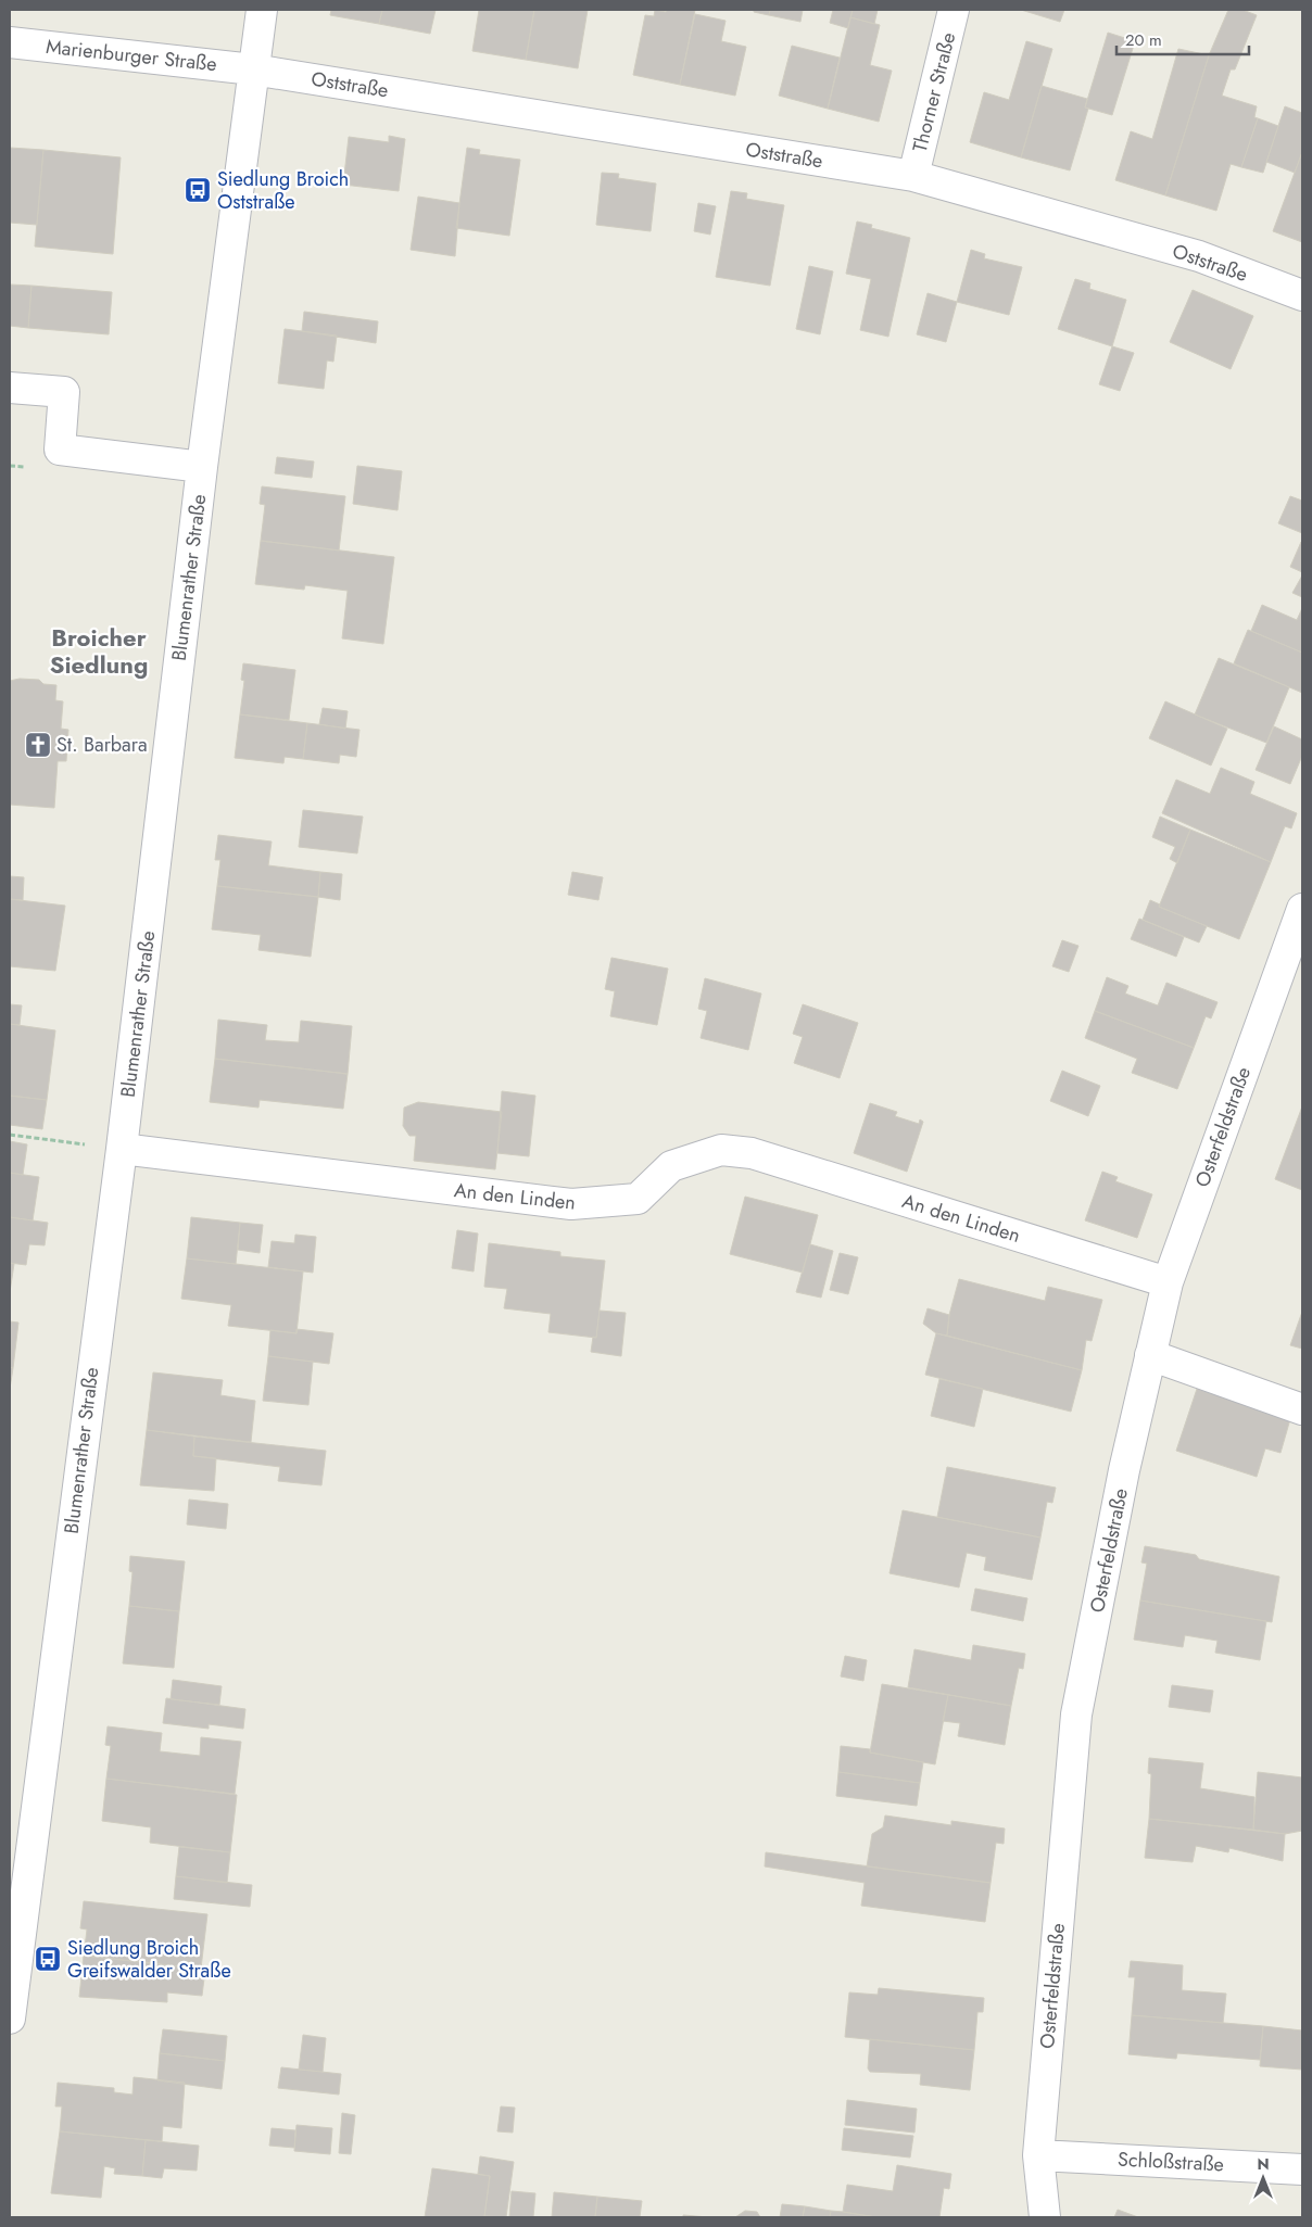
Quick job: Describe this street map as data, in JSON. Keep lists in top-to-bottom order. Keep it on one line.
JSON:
{"streets":{"street":["Marienburger Straße","Oststraße","Thorner Straße","Blumenrather Straße","Osterfeldstraße","An den Linden","Schloßstraße"]},"crossings":[["Marienburger Straße","Oststraße"],["Marienburger Straße","Blumenrather Straße"],["Oststraße","Thorner Straße"],["Oststraße","Blumenrather Straße"],["Blumenrather Straße","An den Linden"],["Osterfeldstraße","An den Linden"],["Osterfeldstraße","Schloßstraße"]],"districts":["Broicher Siedlung"],"places":{"bus stop":["Siedlung Broich Oststraße","Siedlung Broich Greifswalder Straße"],"church":["St. Barbara"]},"scale_bar":"20 m","north":"top"}
